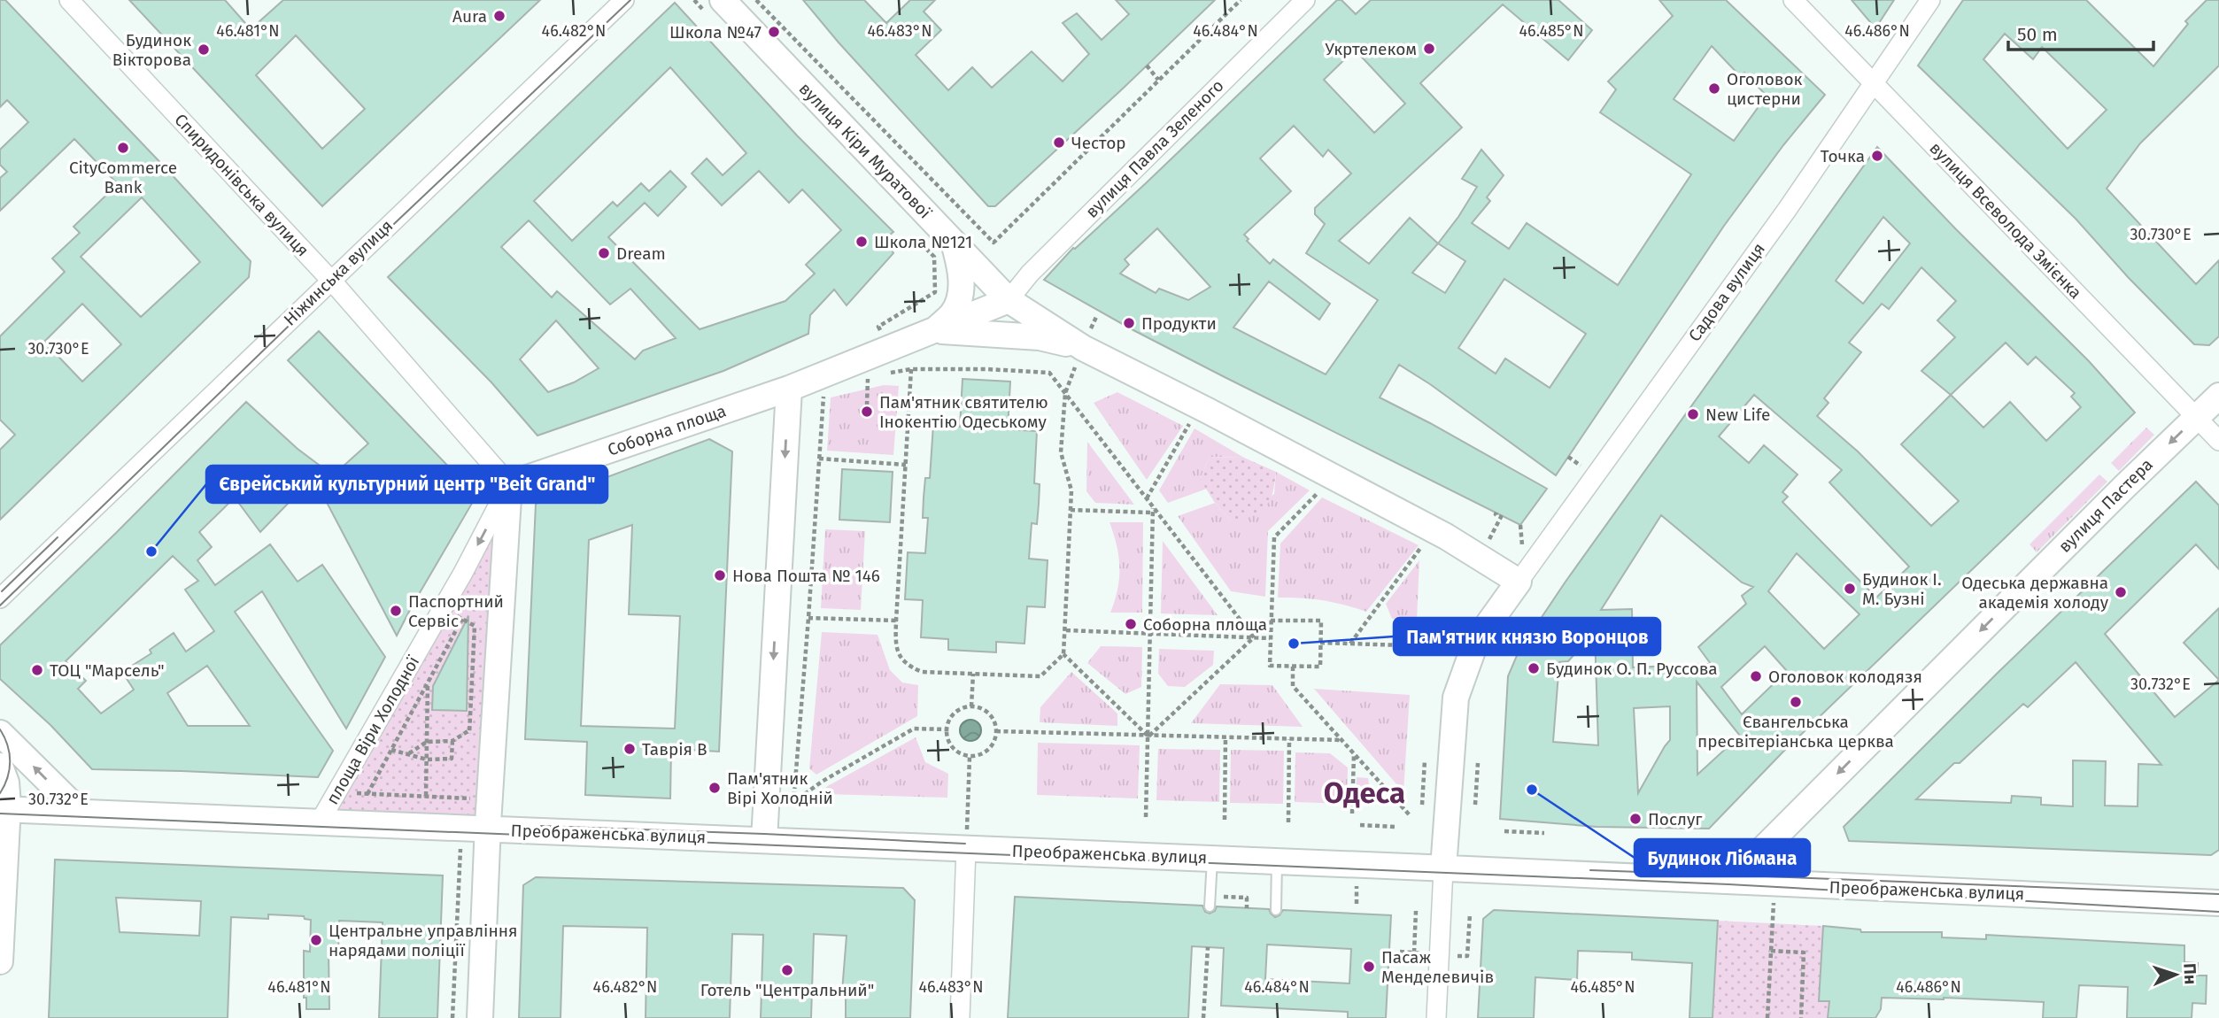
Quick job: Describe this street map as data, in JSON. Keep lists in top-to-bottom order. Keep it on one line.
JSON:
{"streets":{"street":["вулиця Павла Зеленого","вулиця Кіри Муратової","Спиридонівська вулиця","вулиця Всеволода Змієнка","Ніжинська вулиця","Садова вулиця","Соборна площа","вулиця Пастера","площа Віри Холодної","Преображенська вулиця"]},"crossings":[["вулиця Павла Зеленого","вулиця Кіри Муратової"],["вулиця Павла Зеленого","Соборна площа"],["вулиця Кіри Муратової","Соборна площа"],["Спиридонівська вулиця","Ніжинська вулиця"],["Спиридонівська вулиця","Соборна площа"],["Спиридонівська вулиця","площа Віри Холодної"],["вулиця Всеволода Змієнка","Садова вулиця"],["вулиця Всеволода Змієнка","вулиця Пастера"],["Садова вулиця","Соборна площа"],["Соборна площа","площа Віри Холодної"],["вулиця Пастера","Преображенська вулиця"],["площа Віри Холодної","Преображенська вулиця"]],"one_way":["вулиця Пастера"],"districts":["Одеса"],"places":["Aura","Школа №47","Укртелеком","Будинок Вікторова","Оголовок цистерни","Честор","CityCommerce Bank","Точка","Школа №121","Dream","Продукти","Пам'ятник святителю Інокентію Одеському","New Life","Єврейський культурний центр \"Beit Grand\"","Нова Пошта № 146","Будинок І. М. Бузні","Одеська державна академія холоду","Паспортний Сервіс","Соборна площа","Пам'ятник князю Воронцов","Будинок О. П. Руссова","ТОЦ \"Марсель\"","Оголовок колодязя","Євангельська пресвітеріанська церква","Таврія В","Пам'ятник Вірі Холодній","Будинок Лібмана","Послуг","Центральне управління нарядами поліції","Пасаж Менделевичів","Готель \"Центральний\""],"scale_bar":"50 m","north":"right","coordinates":["46.481°N","46.482°N","46.483°N","46.484°N","46.485°N","46.486°N","30.730°E","30.732°E"]}
